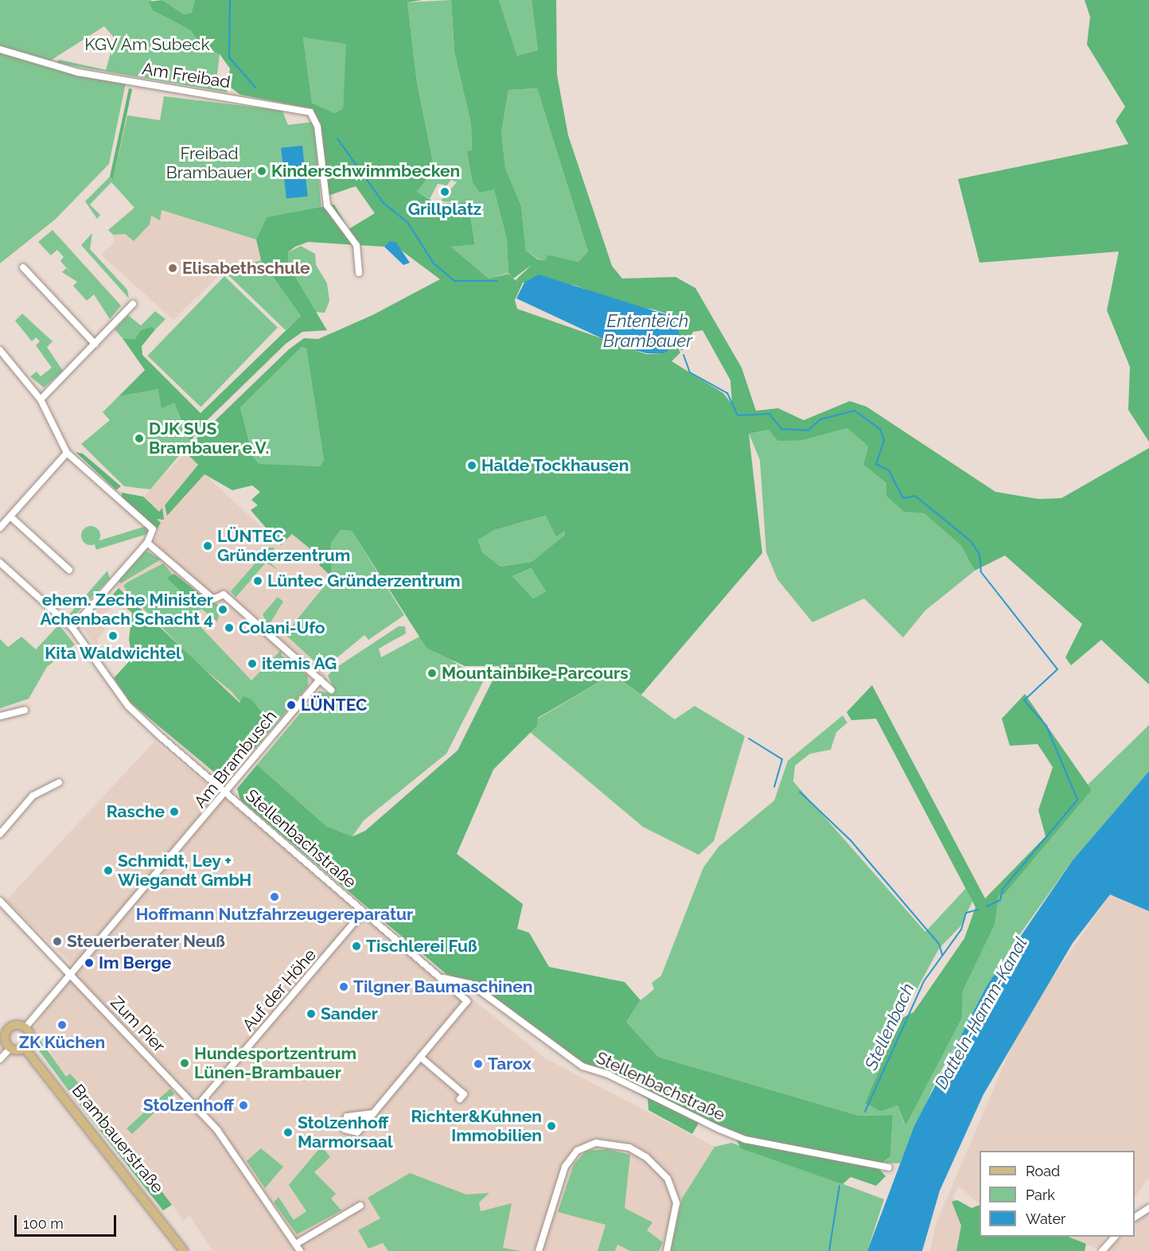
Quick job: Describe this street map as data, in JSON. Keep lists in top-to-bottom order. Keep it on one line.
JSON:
{"streets":{"main road":["Brambauerstraße"],"street":["Am Freibad","Am Brambusch","Stellenbachstraße","Auf der Höhe","Zum Pier"]},"crossings":[["Am Brambusch","Stellenbachstraße"],["Am Brambusch","Zum Pier"],["Am Brambusch","Brambauerstraße"],["Stellenbachstraße","Auf der Höhe"],["Auf der Höhe","Zum Pier"]],"water":["Ententeich Brambauer","Datteln-Hamm-Kanal","Stellenbach"],"parks":["KGV Am Subeck","Freibad Brambauer"],"places":["Kinderschwimmbecken","Grillplatz","Elisabethschule","DJK SUS Brambauer e.V.","Halde Tockhausen","LÜNTEC Gründerzentrum","Lüntec Gründerzentrum","ehem. Zeche Minister Achenbach Schacht 4","Colani-Ufo","Kita Waldwichtel","itemis AG","Mountainbike-Parcours","LÜNTEC","Rasche","Schmidt, Ley + Wiegandt GmbH","Hoffmann Nutzfahrzeugereparatur","Steuerberater Neuß","Tischlerei Fuß","Im Berge","Tilgner Baumaschinen","Sander","ZK Küchen","Hundesportzentrum Lünen-Brambauer","Tarox","Stolzenhoff","Richter&Kuhnen Immobilien","Stolzenhoff Marmorsaal"],"legend":["Road","Park","Water"],"scale_bar":"100 m"}
